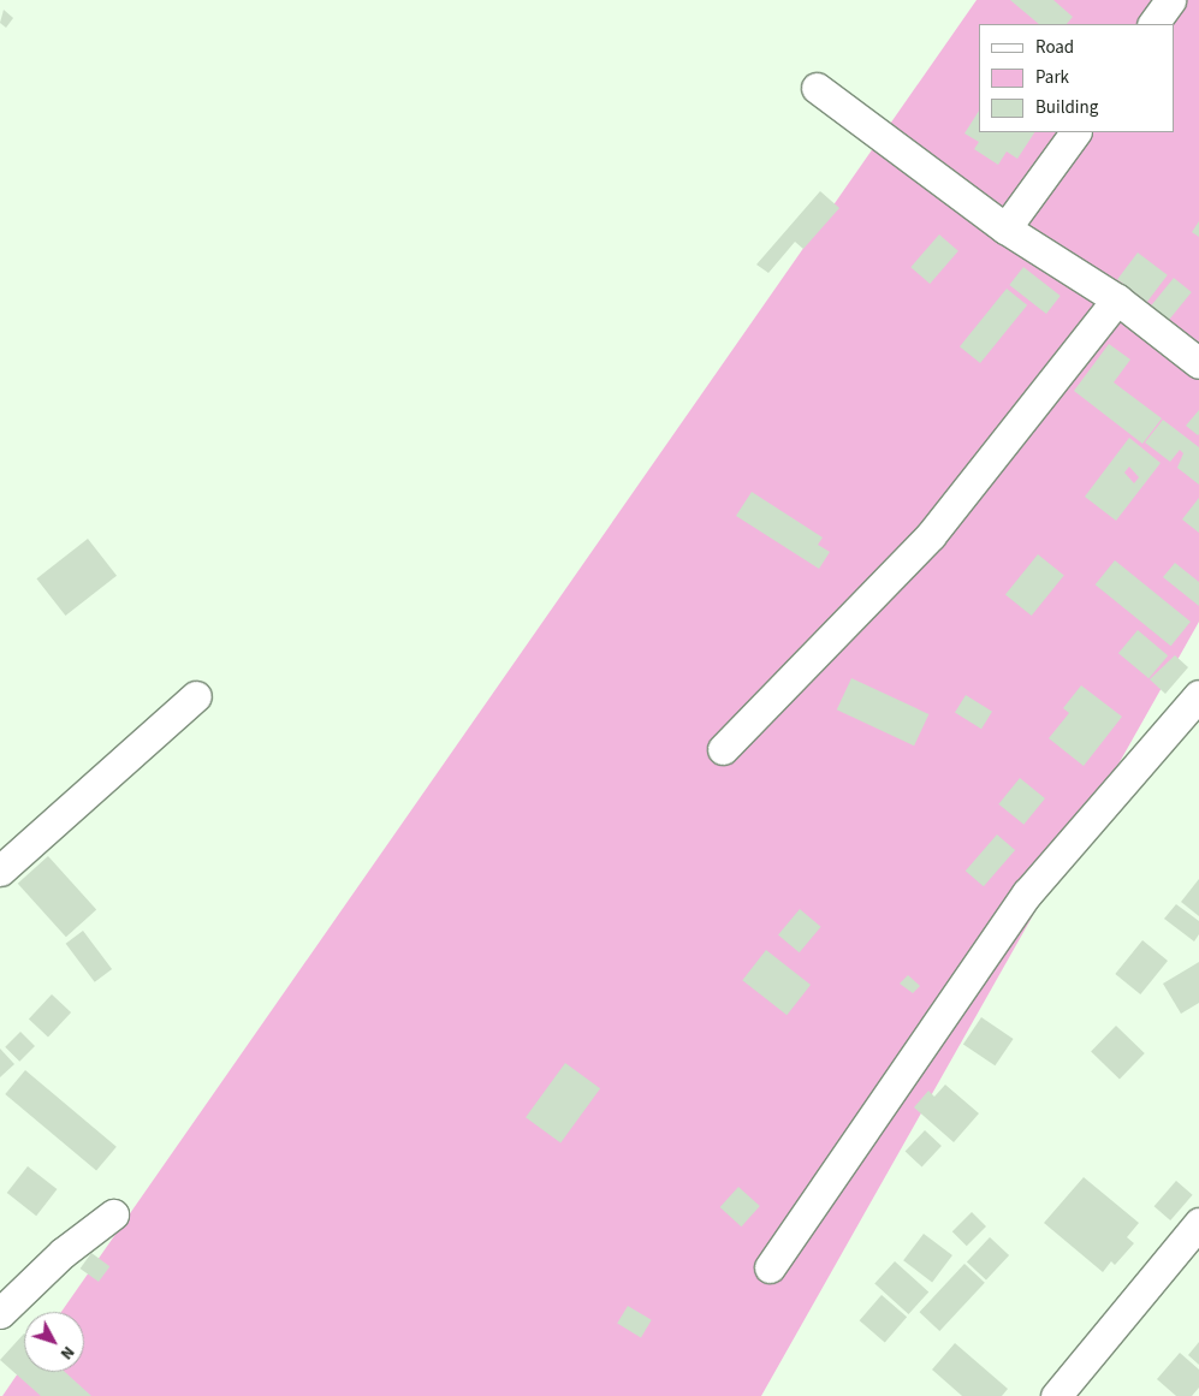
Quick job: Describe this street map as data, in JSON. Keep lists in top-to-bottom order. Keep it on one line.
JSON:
{"legend":["Road","Park","Building"],"north":"bottom right"}
